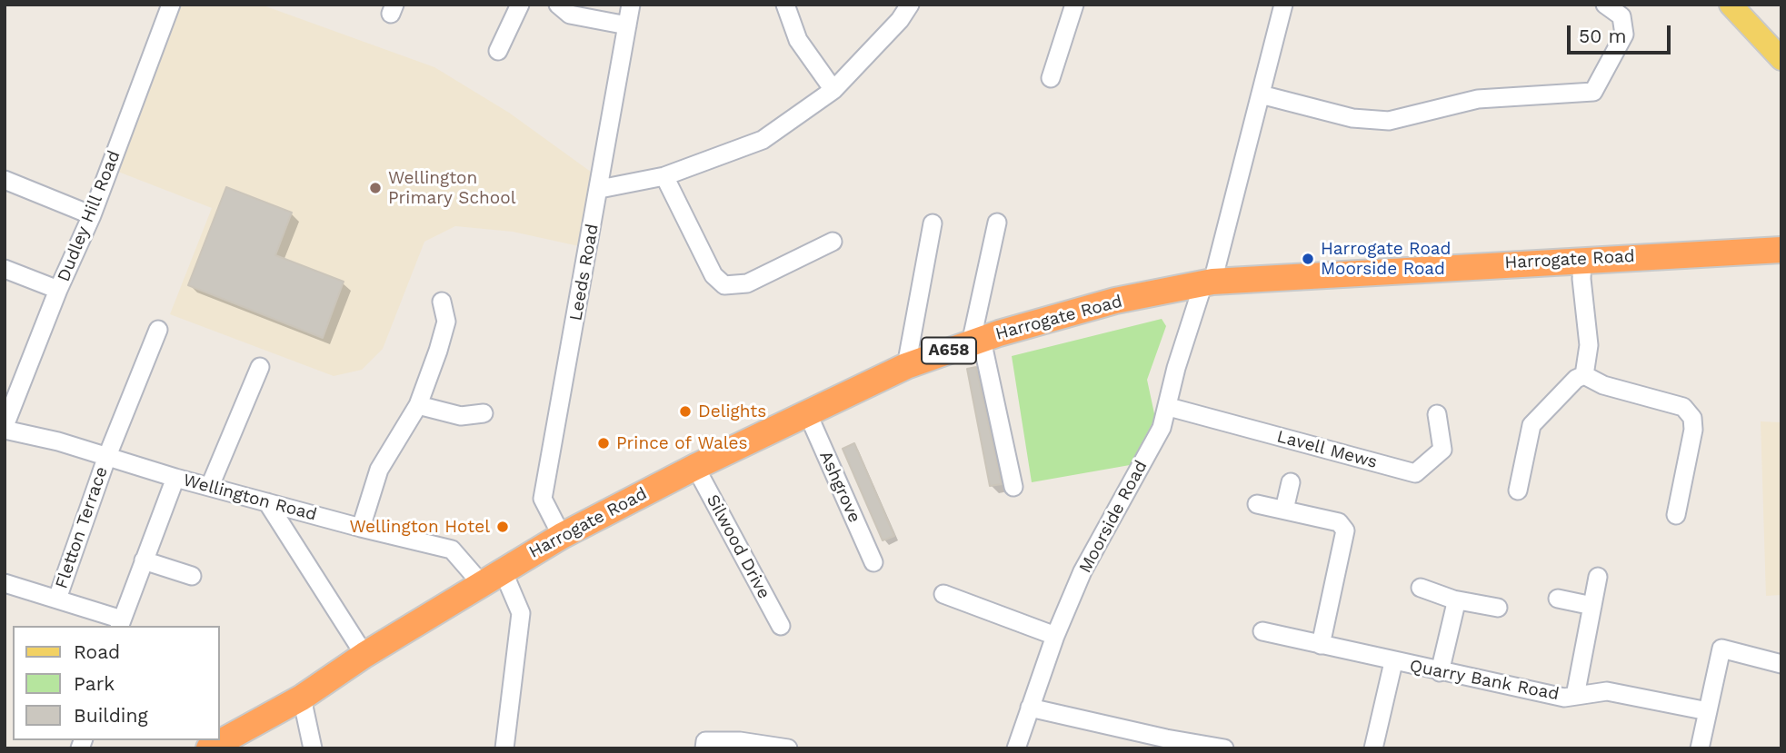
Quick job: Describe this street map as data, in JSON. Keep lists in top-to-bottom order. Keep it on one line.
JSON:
{"streets":{"highway":["Harrogate Road","A658"],"street":["Dudley Hill Road","Leeds Road","Lavell Mews","Ashgrove","Wellington Road","Moorside Road","Fletton Terrace","Silwood Drive","Quarry Bank Road"]},"crossings":[["Dudley Hill Road","Wellington Road"],["Harrogate Road","Leeds Road"],["Harrogate Road","Ashgrove"],["Harrogate Road","Wellington Road"],["Harrogate Road","Moorside Road"],["Harrogate Road","Silwood Drive"],["Lavell Mews","Moorside Road"],["Wellington Road","Fletton Terrace"]],"places":["Wellington Primary School","Harrogate Road Moorside Road","Delights","Prince of Wales","Wellington Hotel"],"legend":["Road","Park","Building"],"scale_bar":"50 m"}
